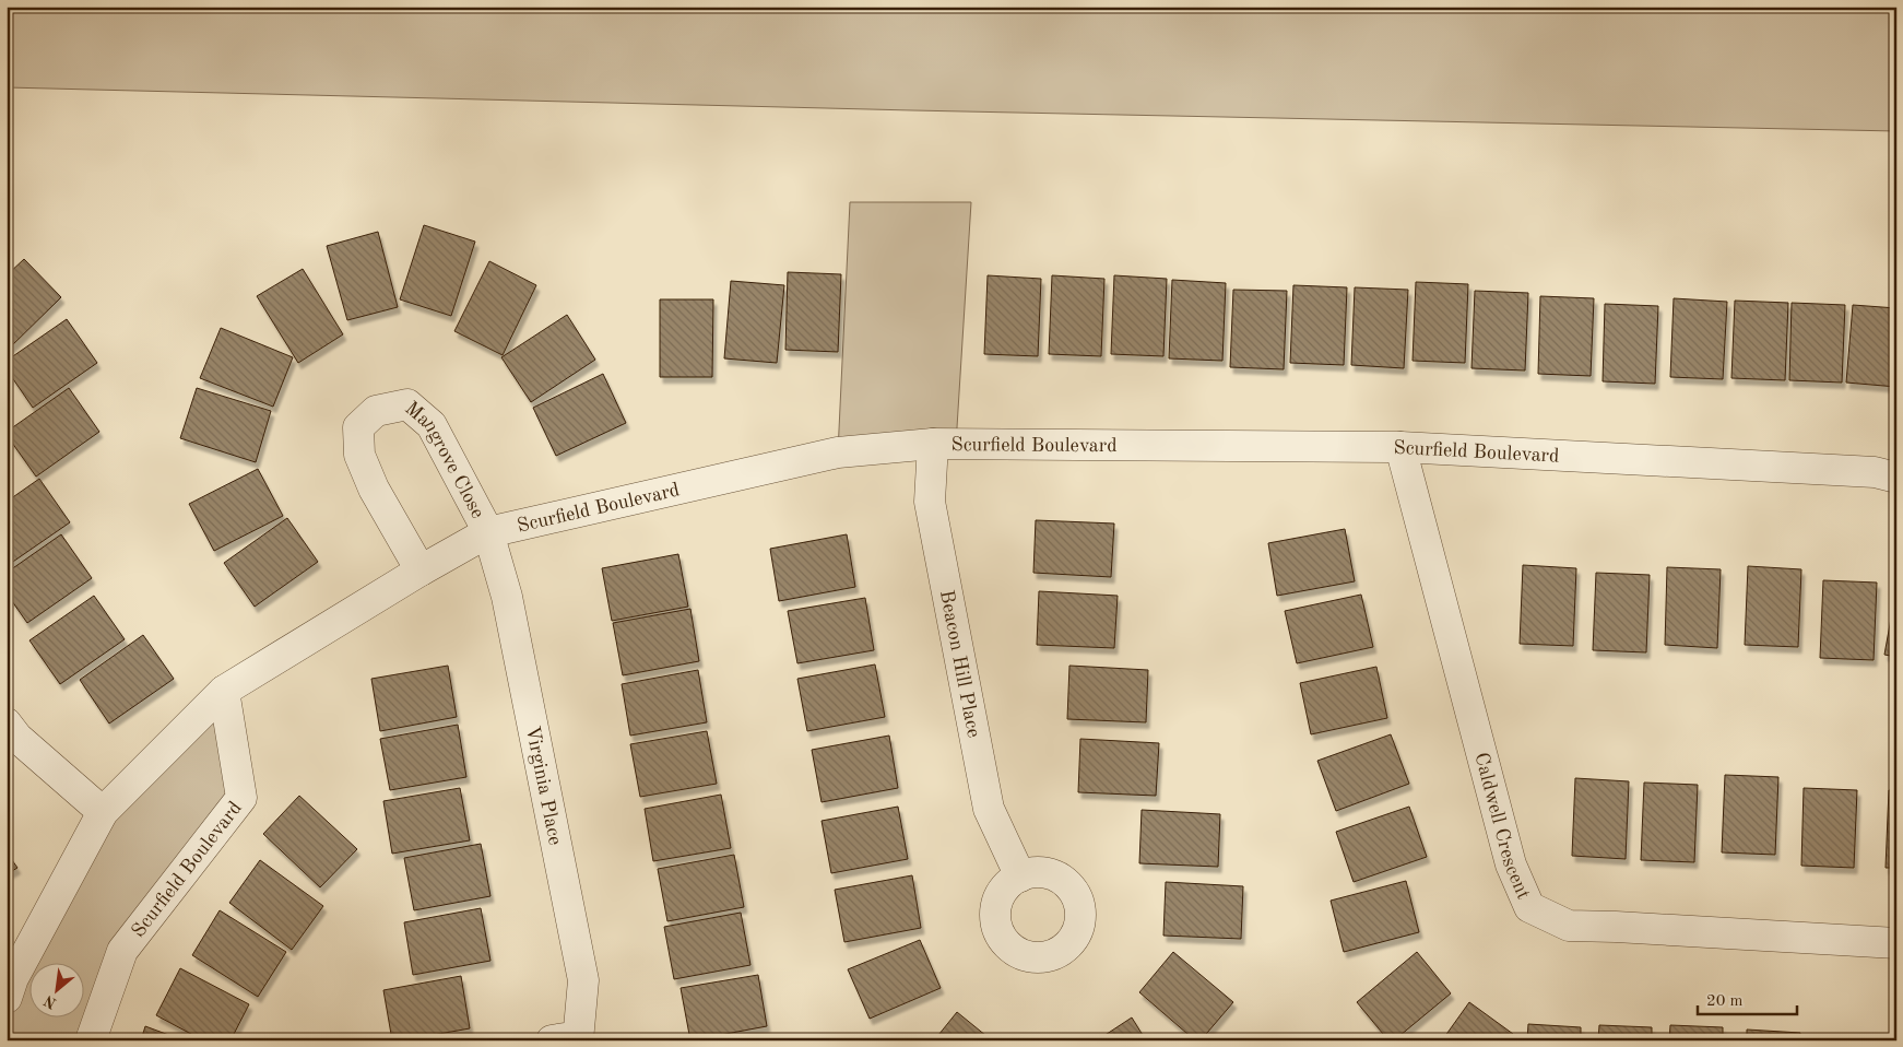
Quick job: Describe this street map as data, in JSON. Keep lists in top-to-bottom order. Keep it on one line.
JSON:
{"streets":{"street":["Scurfield Boulevard","Mangrove Close","Beacon Hill Place","Virginia Place","Caldwell Crescent"]},"crossings":[["Scurfield Boulevard","Mangrove Close"],["Scurfield Boulevard","Beacon Hill Place"],["Scurfield Boulevard","Virginia Place"],["Scurfield Boulevard","Caldwell Crescent"],["Mangrove Close","Virginia Place"]],"scale_bar":"20 m","north":"bottom left"}
